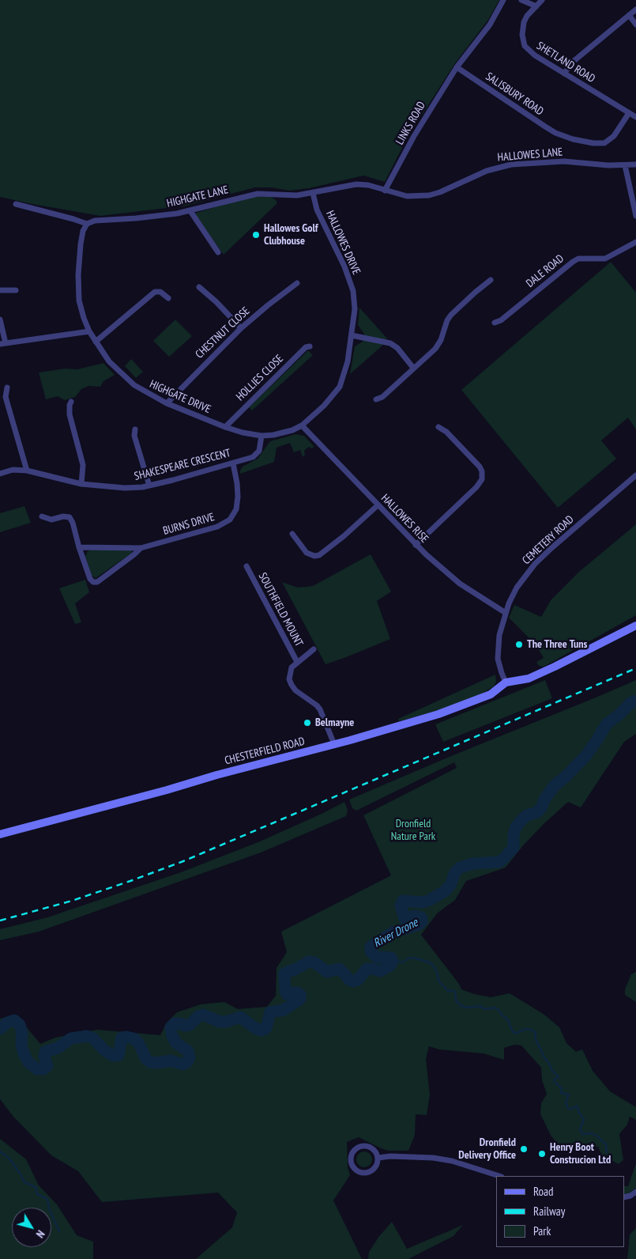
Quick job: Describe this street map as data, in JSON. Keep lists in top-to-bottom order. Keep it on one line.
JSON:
{"streets":{"main road":["CHESTERFIELD ROAD"],"street":["SHETLAND ROAD","SALISBURY ROAD","LINKS ROAD","HALLOWES LANE","HIGHGATE LANE","HALLOWES DRIVE","DALE ROAD","CHESTNUT CLOSE","HOLLIES CLOSE","HIGHGATE DRIVE","SHAKESPEARE CRESCENT","HALLOWES RISE","BURNS DRIVE","CEMETERY ROAD","SOUTHFIELD MOUNT"]},"crossings":[["SHETLAND ROAD","SALISBURY ROAD"],["SALISBURY ROAD","LINKS ROAD"],["LINKS ROAD","HALLOWES LANE"],["LINKS ROAD","HIGHGATE LANE"],["HALLOWES LANE","HIGHGATE LANE"],["HIGHGATE LANE","HALLOWES DRIVE"],["HIGHGATE LANE","HIGHGATE DRIVE"],["HALLOWES DRIVE","HIGHGATE DRIVE"],["HALLOWES DRIVE","HALLOWES RISE"],["CHESTNUT CLOSE","HIGHGATE DRIVE"],["HOLLIES CLOSE","HIGHGATE DRIVE"],["HIGHGATE DRIVE","SHAKESPEARE CRESCENT"],["HIGHGATE DRIVE","HALLOWES RISE"],["SHAKESPEARE CRESCENT","BURNS DRIVE"],["HALLOWES RISE","CEMETERY ROAD"],["CEMETERY ROAD","CHESTERFIELD ROAD"]],"water":["River Drone"],"parks":["Dronfield Nature Park"],"places":["Hallowes Golf Clubhouse","The Three Tuns","Belmayne","Dronfield Delivery Office","Henry Boot Construcion Ltd"],"legend":["Road","Railway","Park"],"north":"bottom right"}
